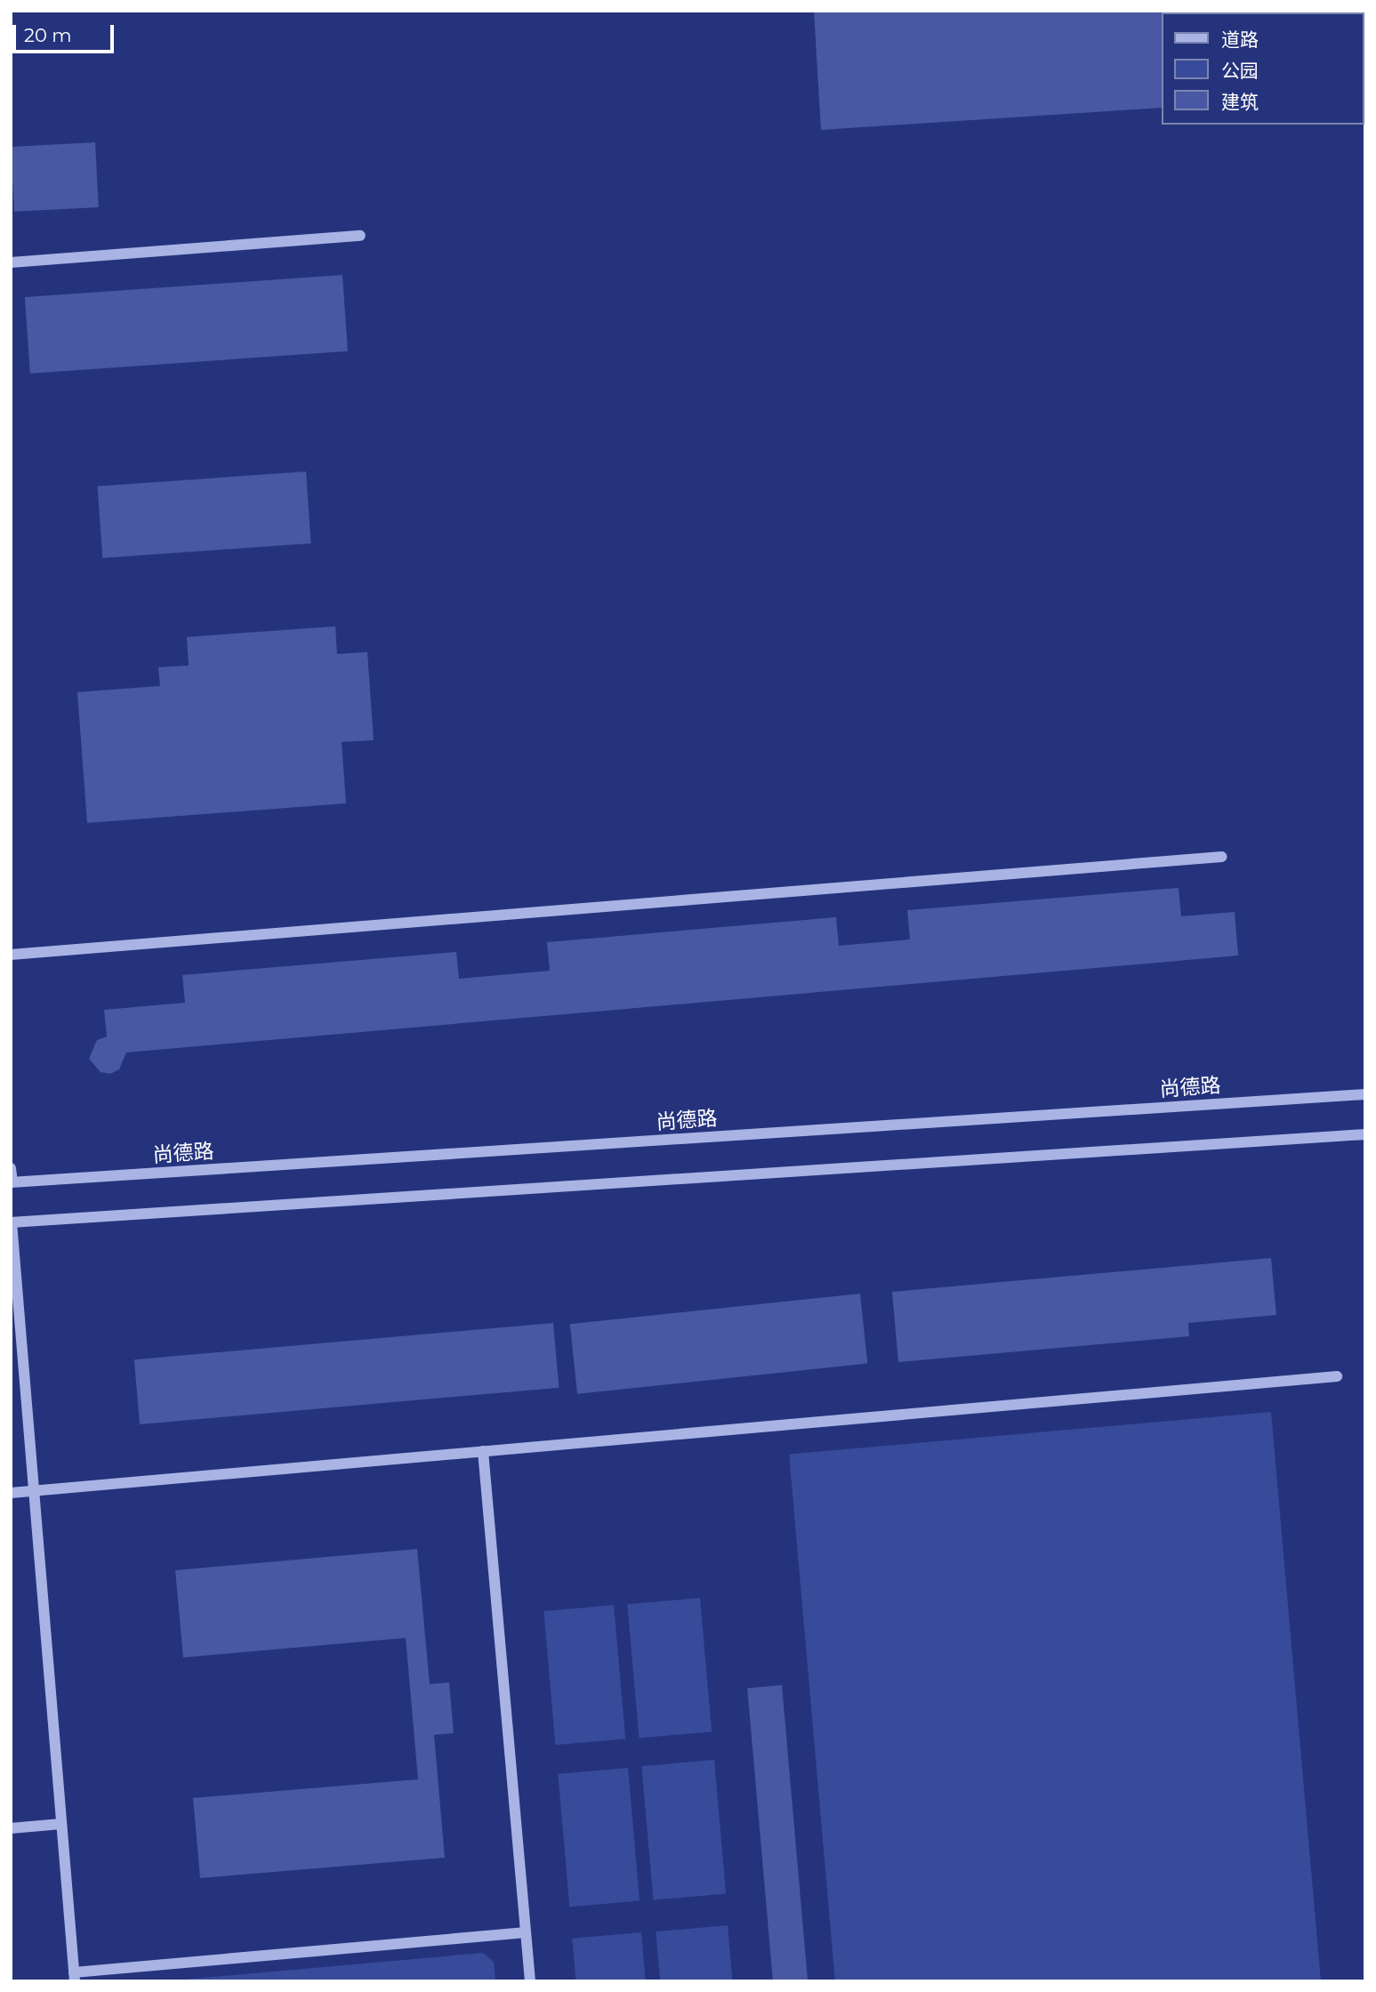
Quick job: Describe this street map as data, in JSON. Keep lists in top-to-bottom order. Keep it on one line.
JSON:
{"streets":{"street":["尚德路"]},"legend":["道路","公园","建筑"],"scale_bar":"20 m"}
